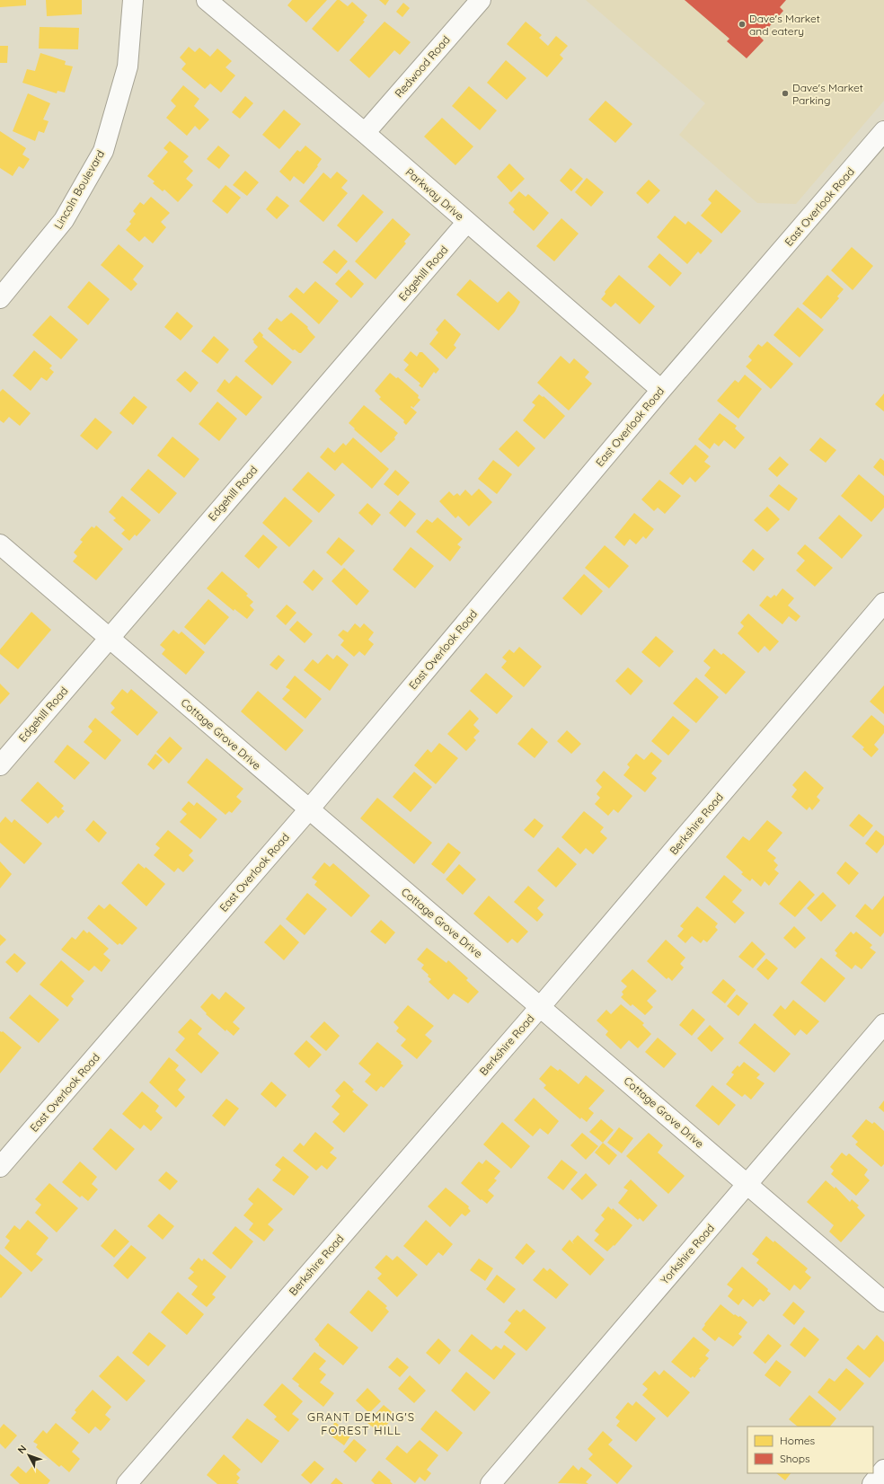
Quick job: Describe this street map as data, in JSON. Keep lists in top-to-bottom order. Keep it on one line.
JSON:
{"streets":{"street":["Redwood Road","Lincoln Boulevard","Parkway Drive","East Overlook Road","Edgehill Road","Cottage Grove Drive","Berkshire Road","Yorkshire Road"]},"crossings":[["Redwood Road","Parkway Drive"],["Parkway Drive","East Overlook Road"],["Parkway Drive","Edgehill Road"],["East Overlook Road","Cottage Grove Drive"],["Edgehill Road","Cottage Grove Drive"],["Cottage Grove Drive","Berkshire Road"],["Cottage Grove Drive","Yorkshire Road"]],"districts":["GRANT DEMING'S FOREST HILL"],"places":["Dave's Market and eatery","Dave's Market Parking"],"legend":["Homes","Shops"],"north":"top left"}
